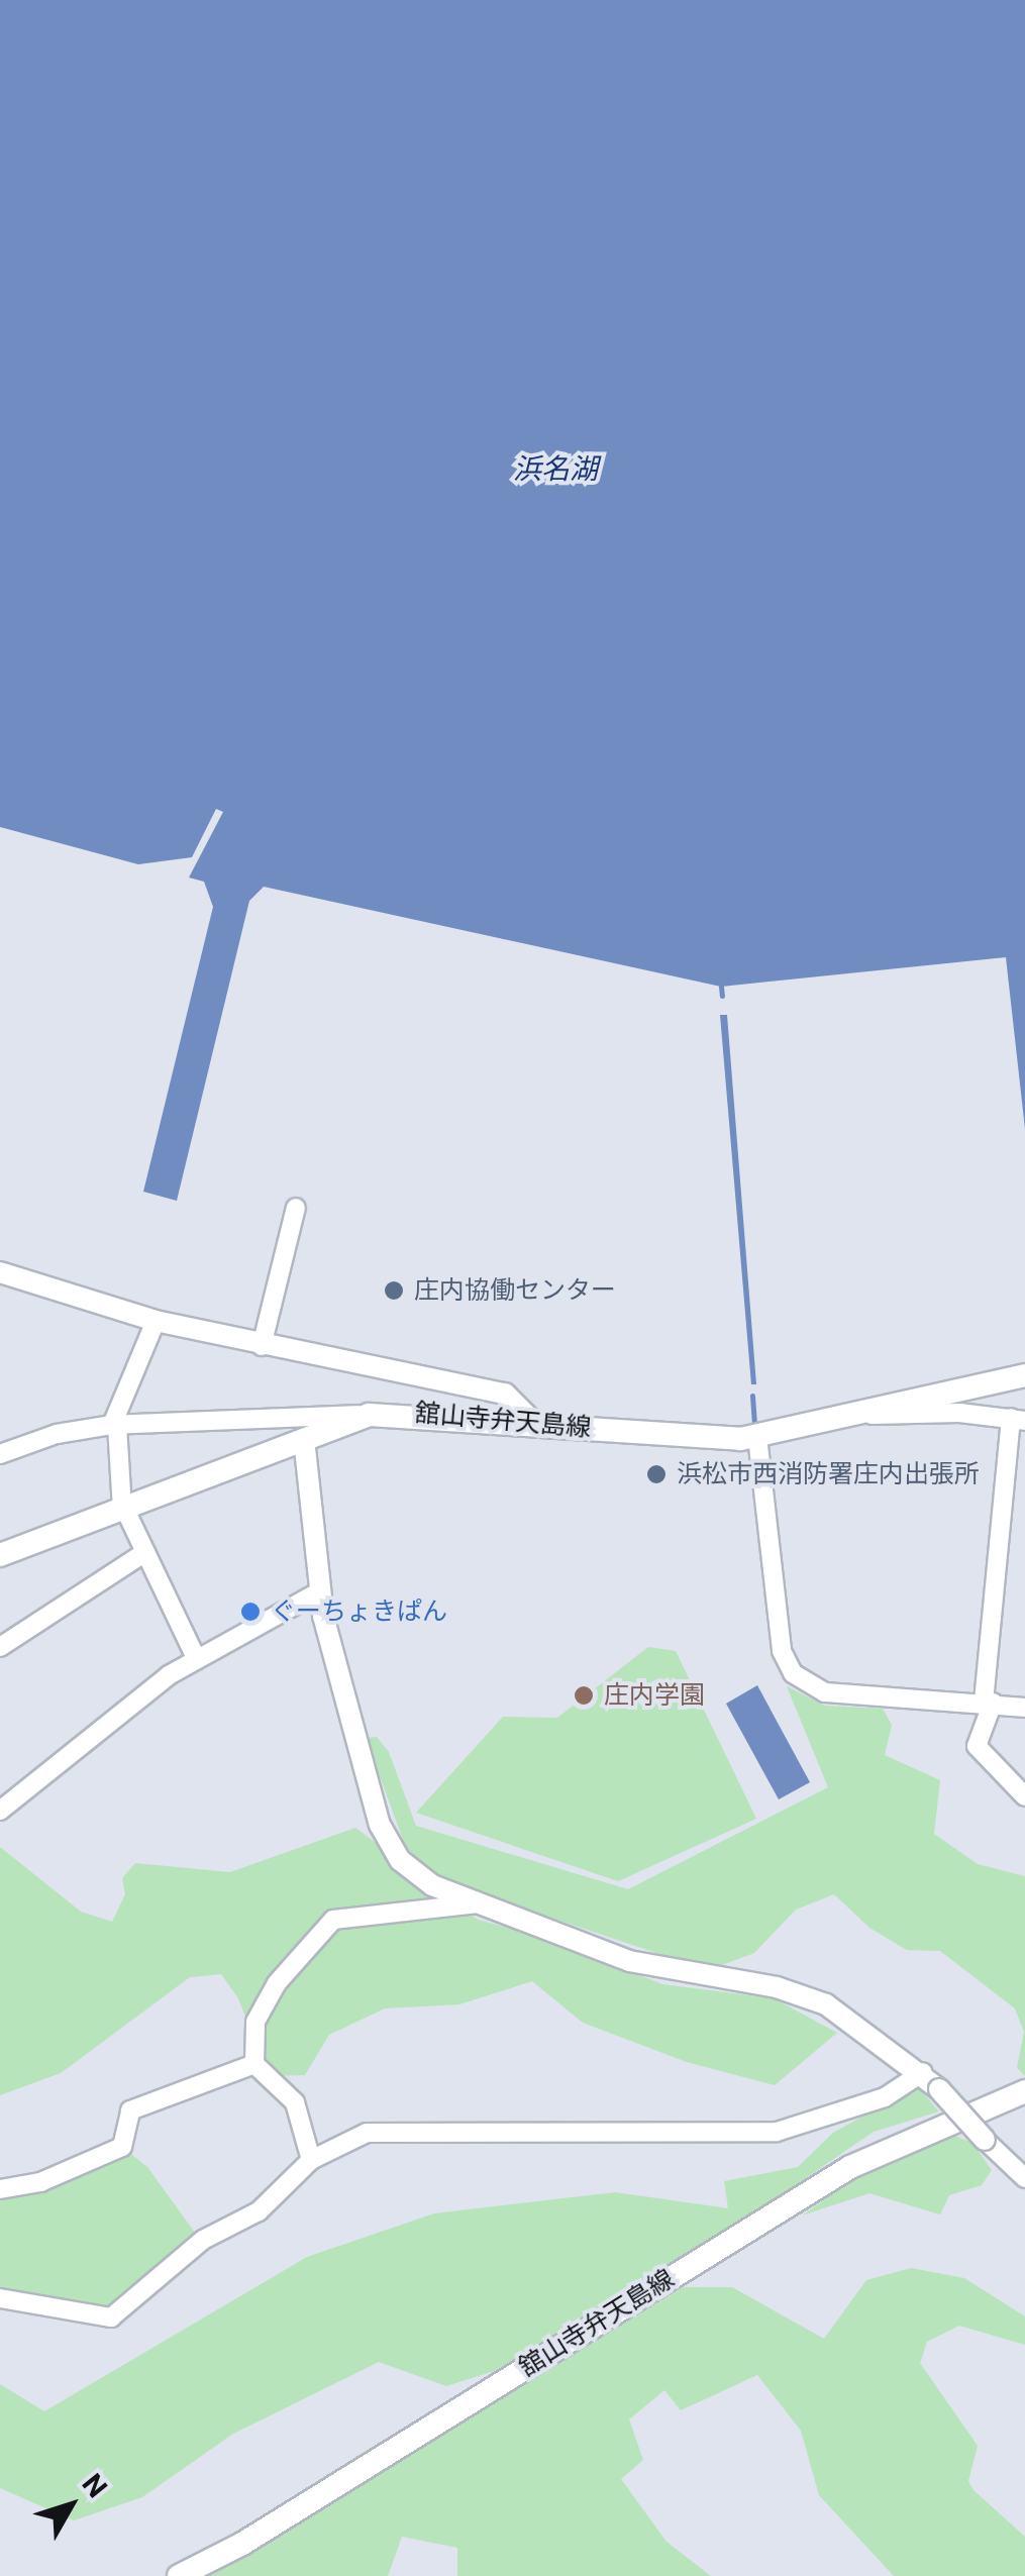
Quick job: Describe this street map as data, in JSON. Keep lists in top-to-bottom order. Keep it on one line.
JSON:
{"streets":{"main road":["舘山寺弁天島線"]},"water":["浜名湖"],"places":["庄内協働センター","浜松市西消防署庄内出張所","ぐーちょきぱん","庄内学園"],"north":"top right"}
